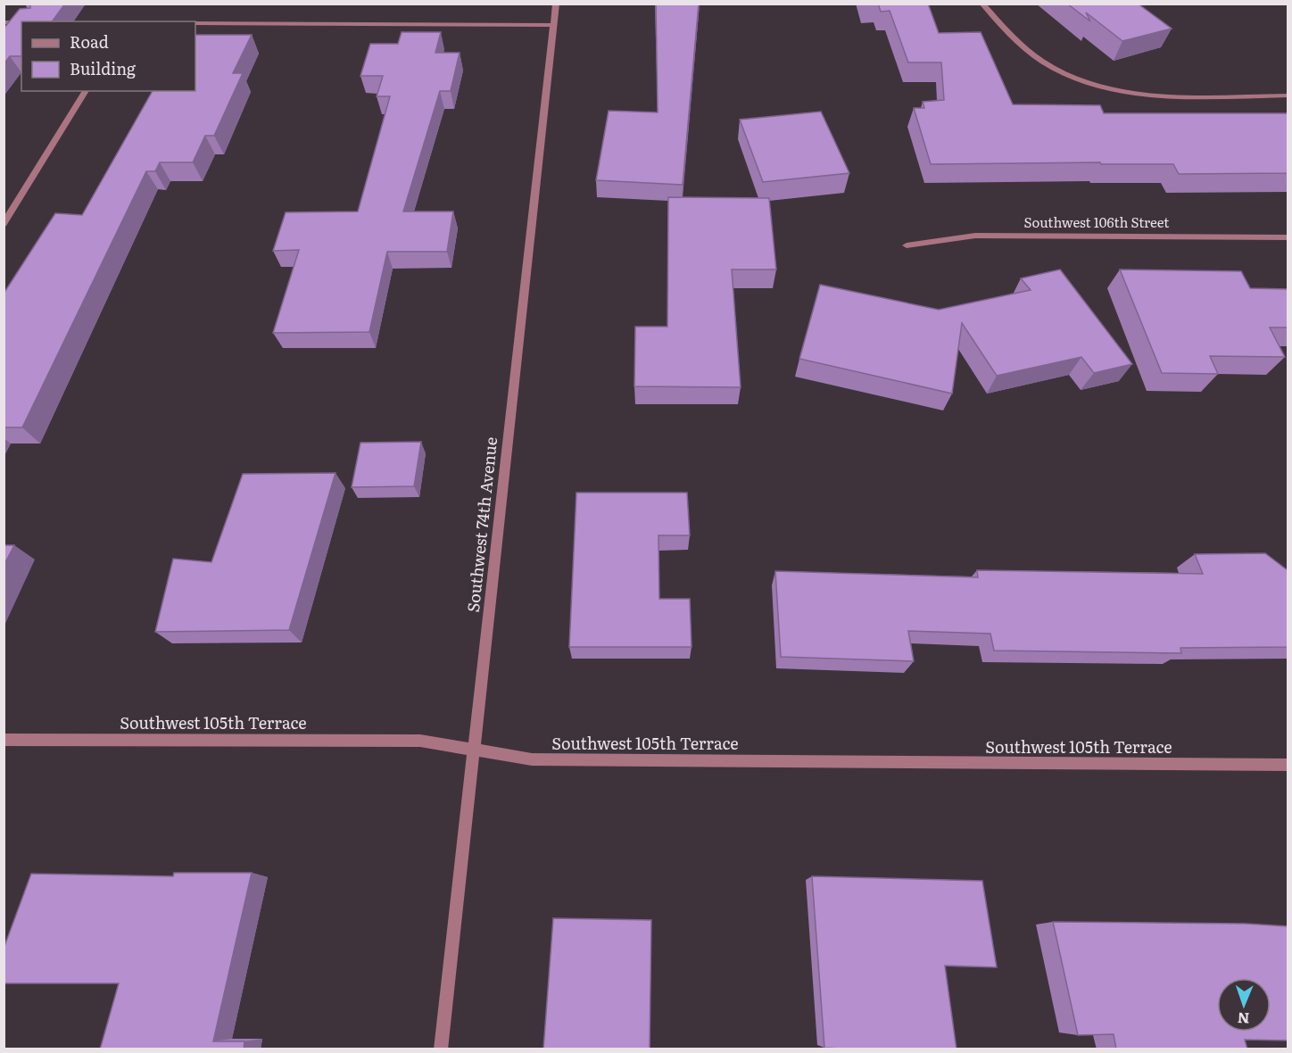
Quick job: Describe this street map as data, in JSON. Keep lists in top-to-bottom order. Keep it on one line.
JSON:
{"streets":{"street":["Southwest 106th Street","Southwest 74th Avenue","Southwest 105th Terrace"]},"crossings":[["Southwest 74th Avenue","Southwest 105th Terrace"]],"legend":["Road","Building"],"north":"bottom"}
